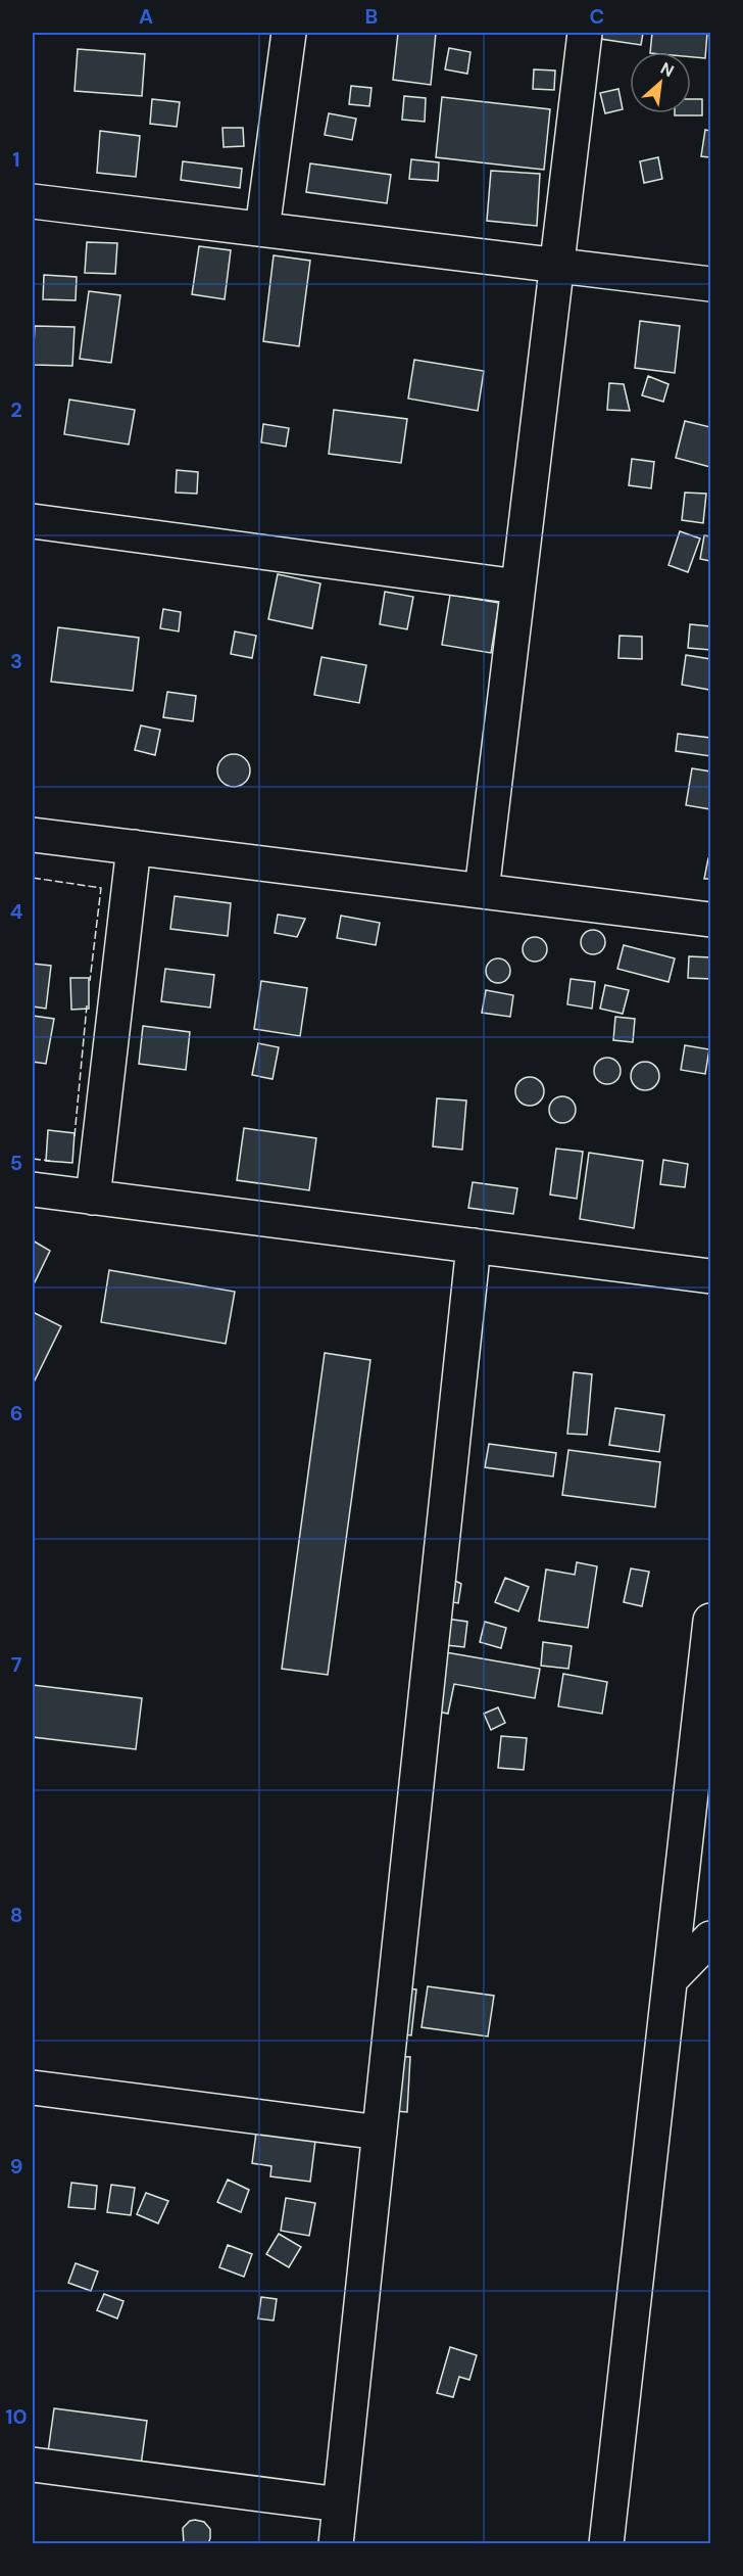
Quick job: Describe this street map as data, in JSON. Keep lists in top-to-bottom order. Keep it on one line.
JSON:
{"north":"top right","grid":{"columns":["A","B","C"],"rows":["1","2","3","4","5","6","7","8","9","10"]}}
